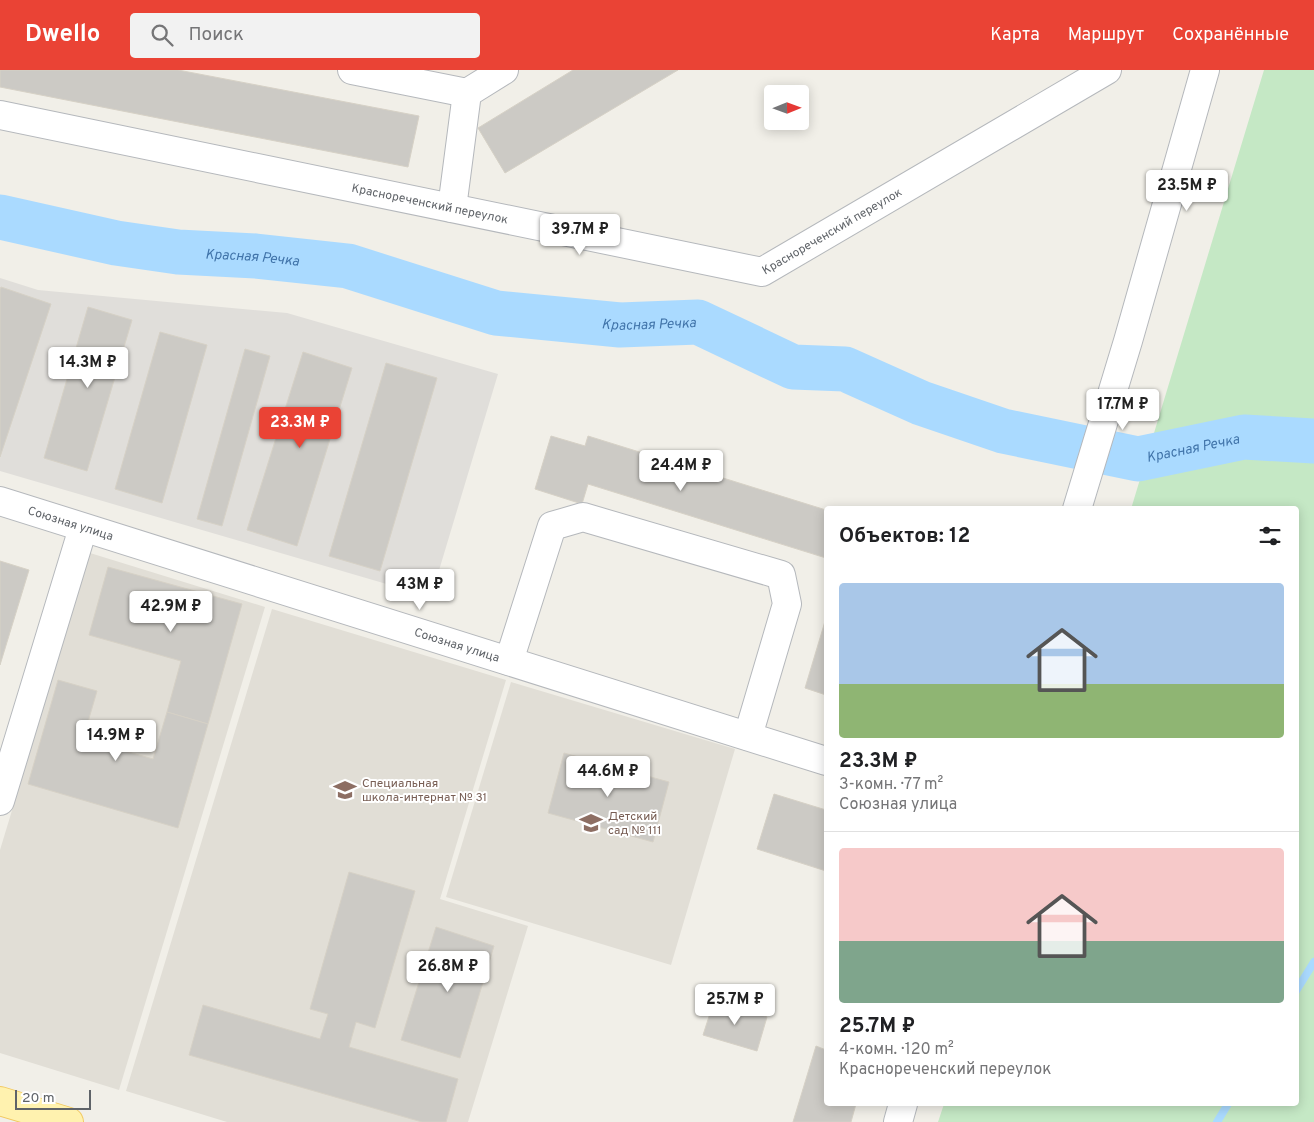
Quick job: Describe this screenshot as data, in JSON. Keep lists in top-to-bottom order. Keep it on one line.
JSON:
{"streets":{"street":["Краснореченский переулок","Союзная улица"]},"water":["Красная Речка"],"places":{"school or university":["Специальная школа-интернат № 31","Детский сад № 111"]},"scale_bar":"20 m","north":"right","page":{"header":"Dwello","search":"Поиск","nav":["Карта","Маршрут","Сохранённые"],"price":["23.5M ₽","39.7M ₽","14.3M ₽","17.7M ₽","23.3M ₽","24.4M ₽","43M ₽","42.9M ₽","14.9M ₽","44.6M ₽","26.8M ₽","25.7M ₽"],"heading":"Объектов: 12","list":[{"name":"23.3M ₽","note":"3-комн. · 77 m² · Союзная улица"},{"name":"25.7M ₽","note":"4-комн. · 120 m² · Краснореченский переулок"}],"scale":"20 m"}}
